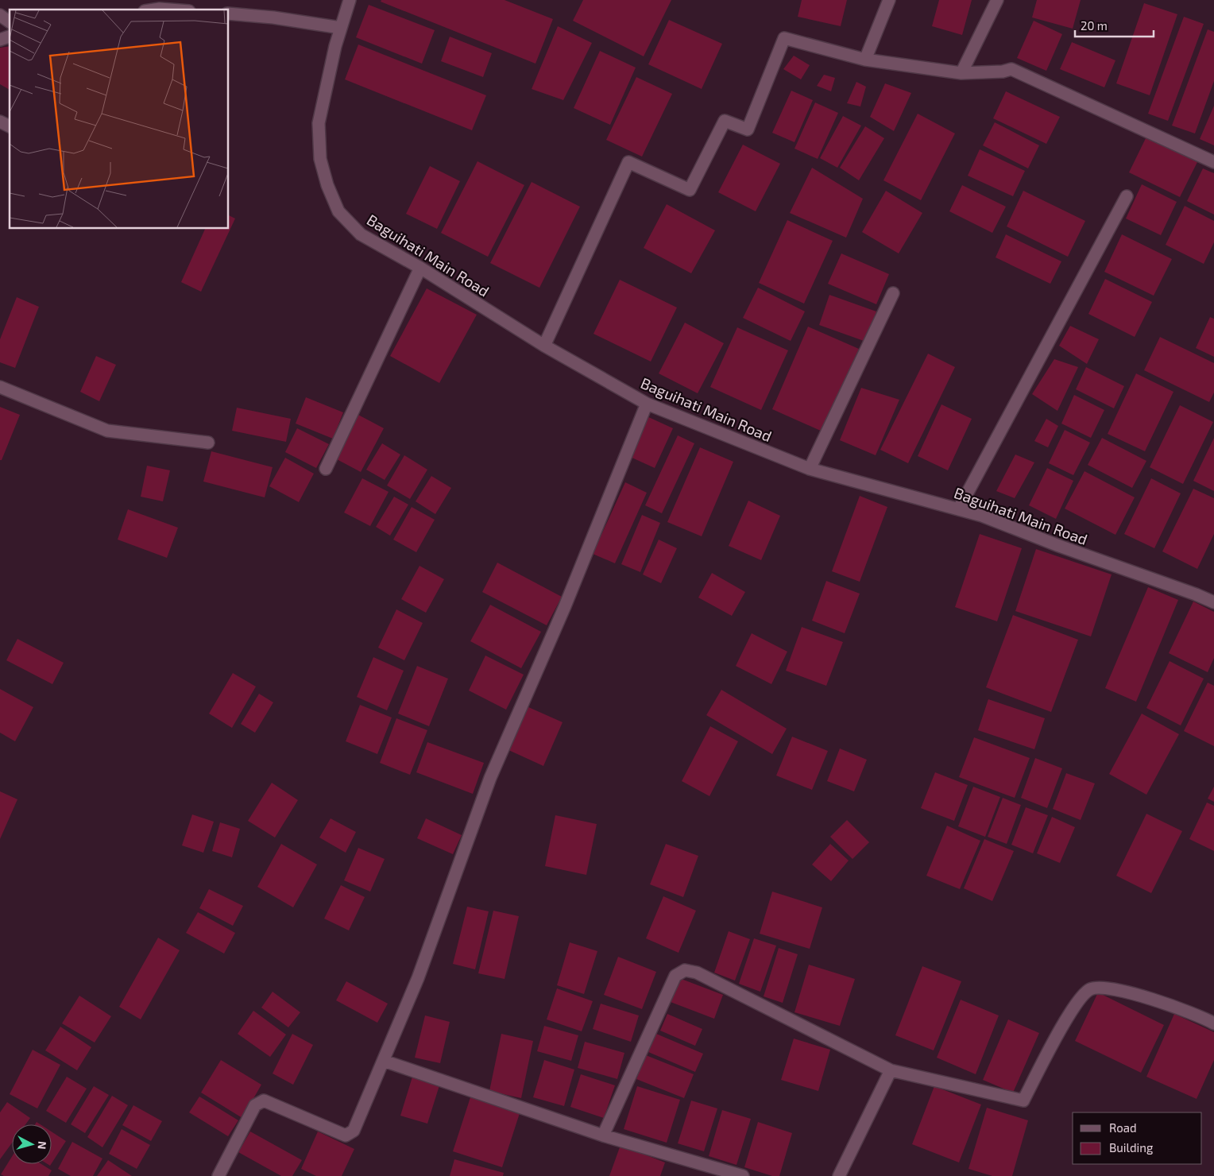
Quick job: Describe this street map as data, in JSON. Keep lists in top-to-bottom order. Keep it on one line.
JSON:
{"streets":{"street":["Baguihati Main Road"]},"legend":["Road","Building"],"scale_bar":"20 m","north":"right"}
